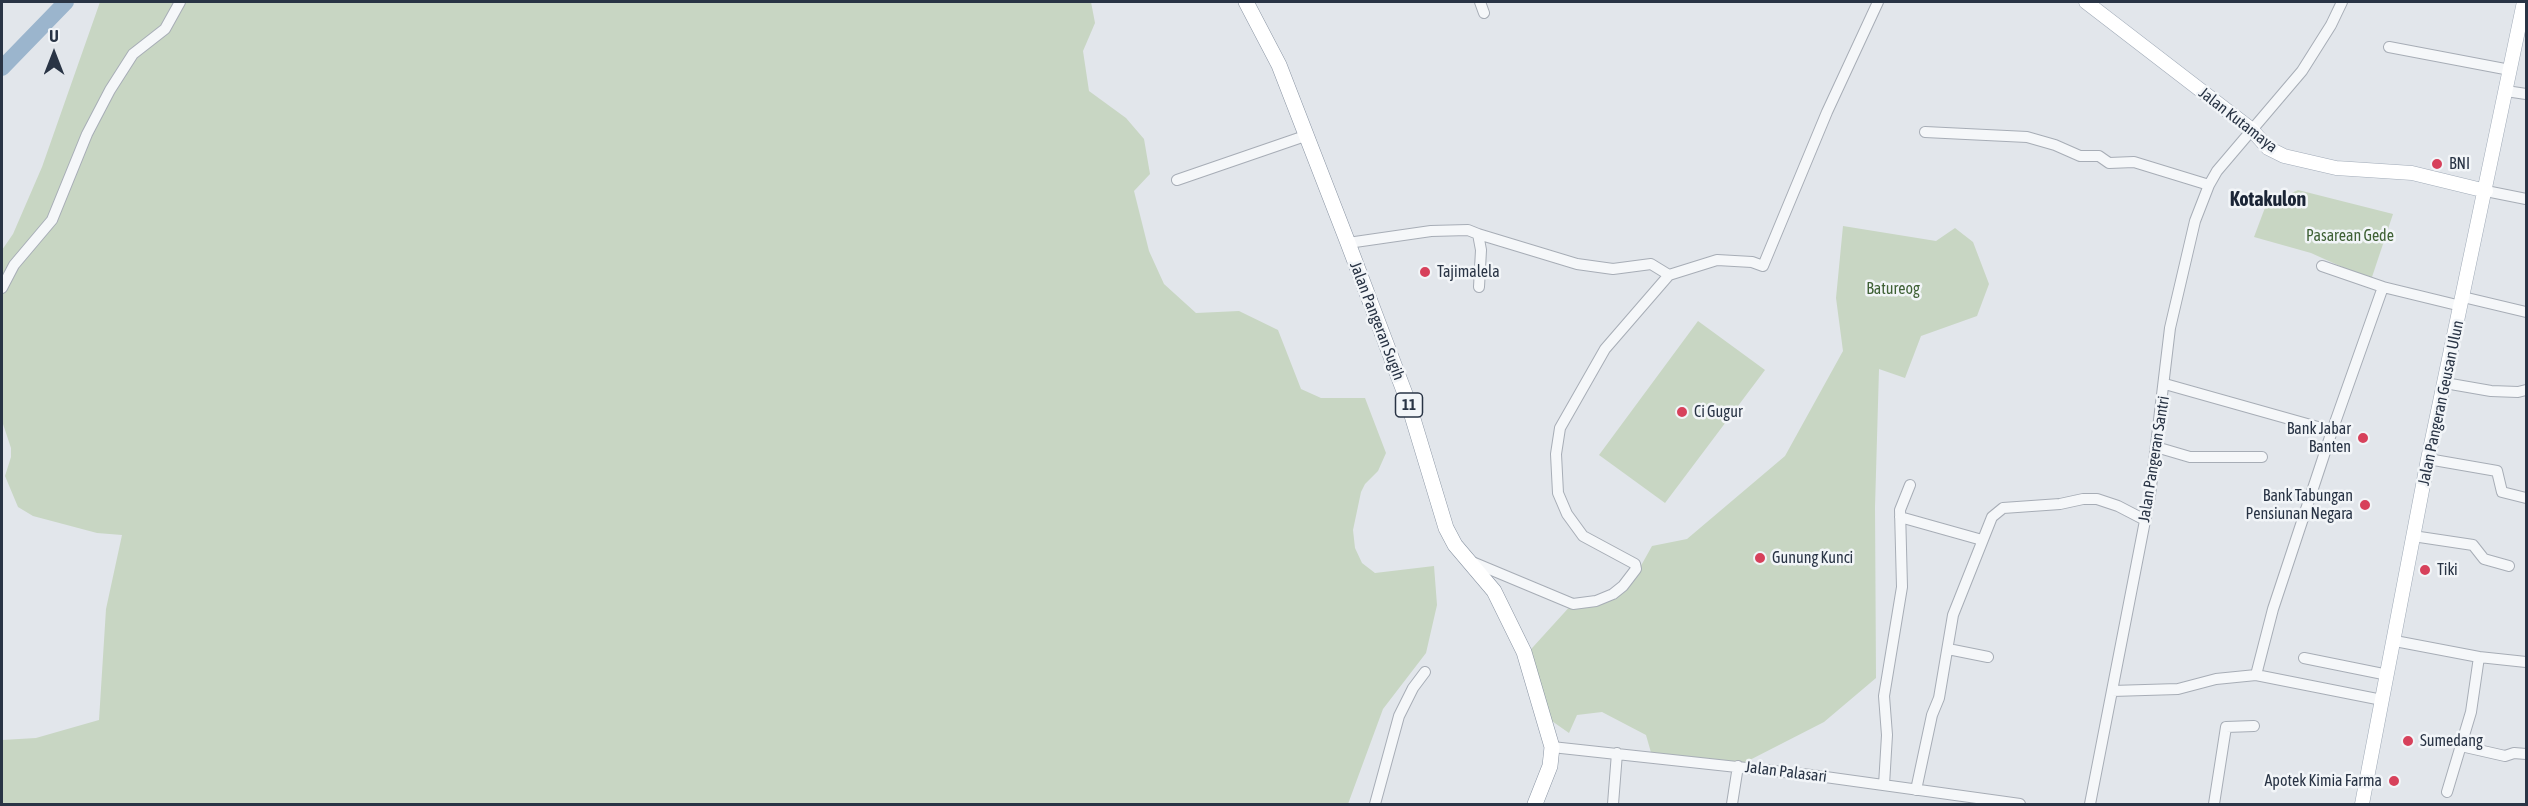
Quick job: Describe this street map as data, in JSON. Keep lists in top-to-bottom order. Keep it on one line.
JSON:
{"streets":{"highway":["Jalan Pangeran Sugih","11"],"main road":["Jalan Kutamaya","Jalan Pangeran Geusan Ulun"],"street":["Jalan Pangeran Santri","Jalan Palasari"]},"crossings":[["Jalan Kutamaya","Jalan Pangeran Geusan Ulun"],["Jalan Kutamaya","Jalan Pangeran Santri"],["Jalan Pangeran Sugih","Jalan Palasari"]],"districts":["Kotakulon"],"parks":["Pasarean Gede","Batureog"],"places":["BNI","Tajimalela","Ci Gugur","Bank Jabar Banten","Bank Tabungan Pensiunan Negara","Gunung Kunci","Tiki","Sumedang","Apotek Kimia Farma"],"north":"top"}
